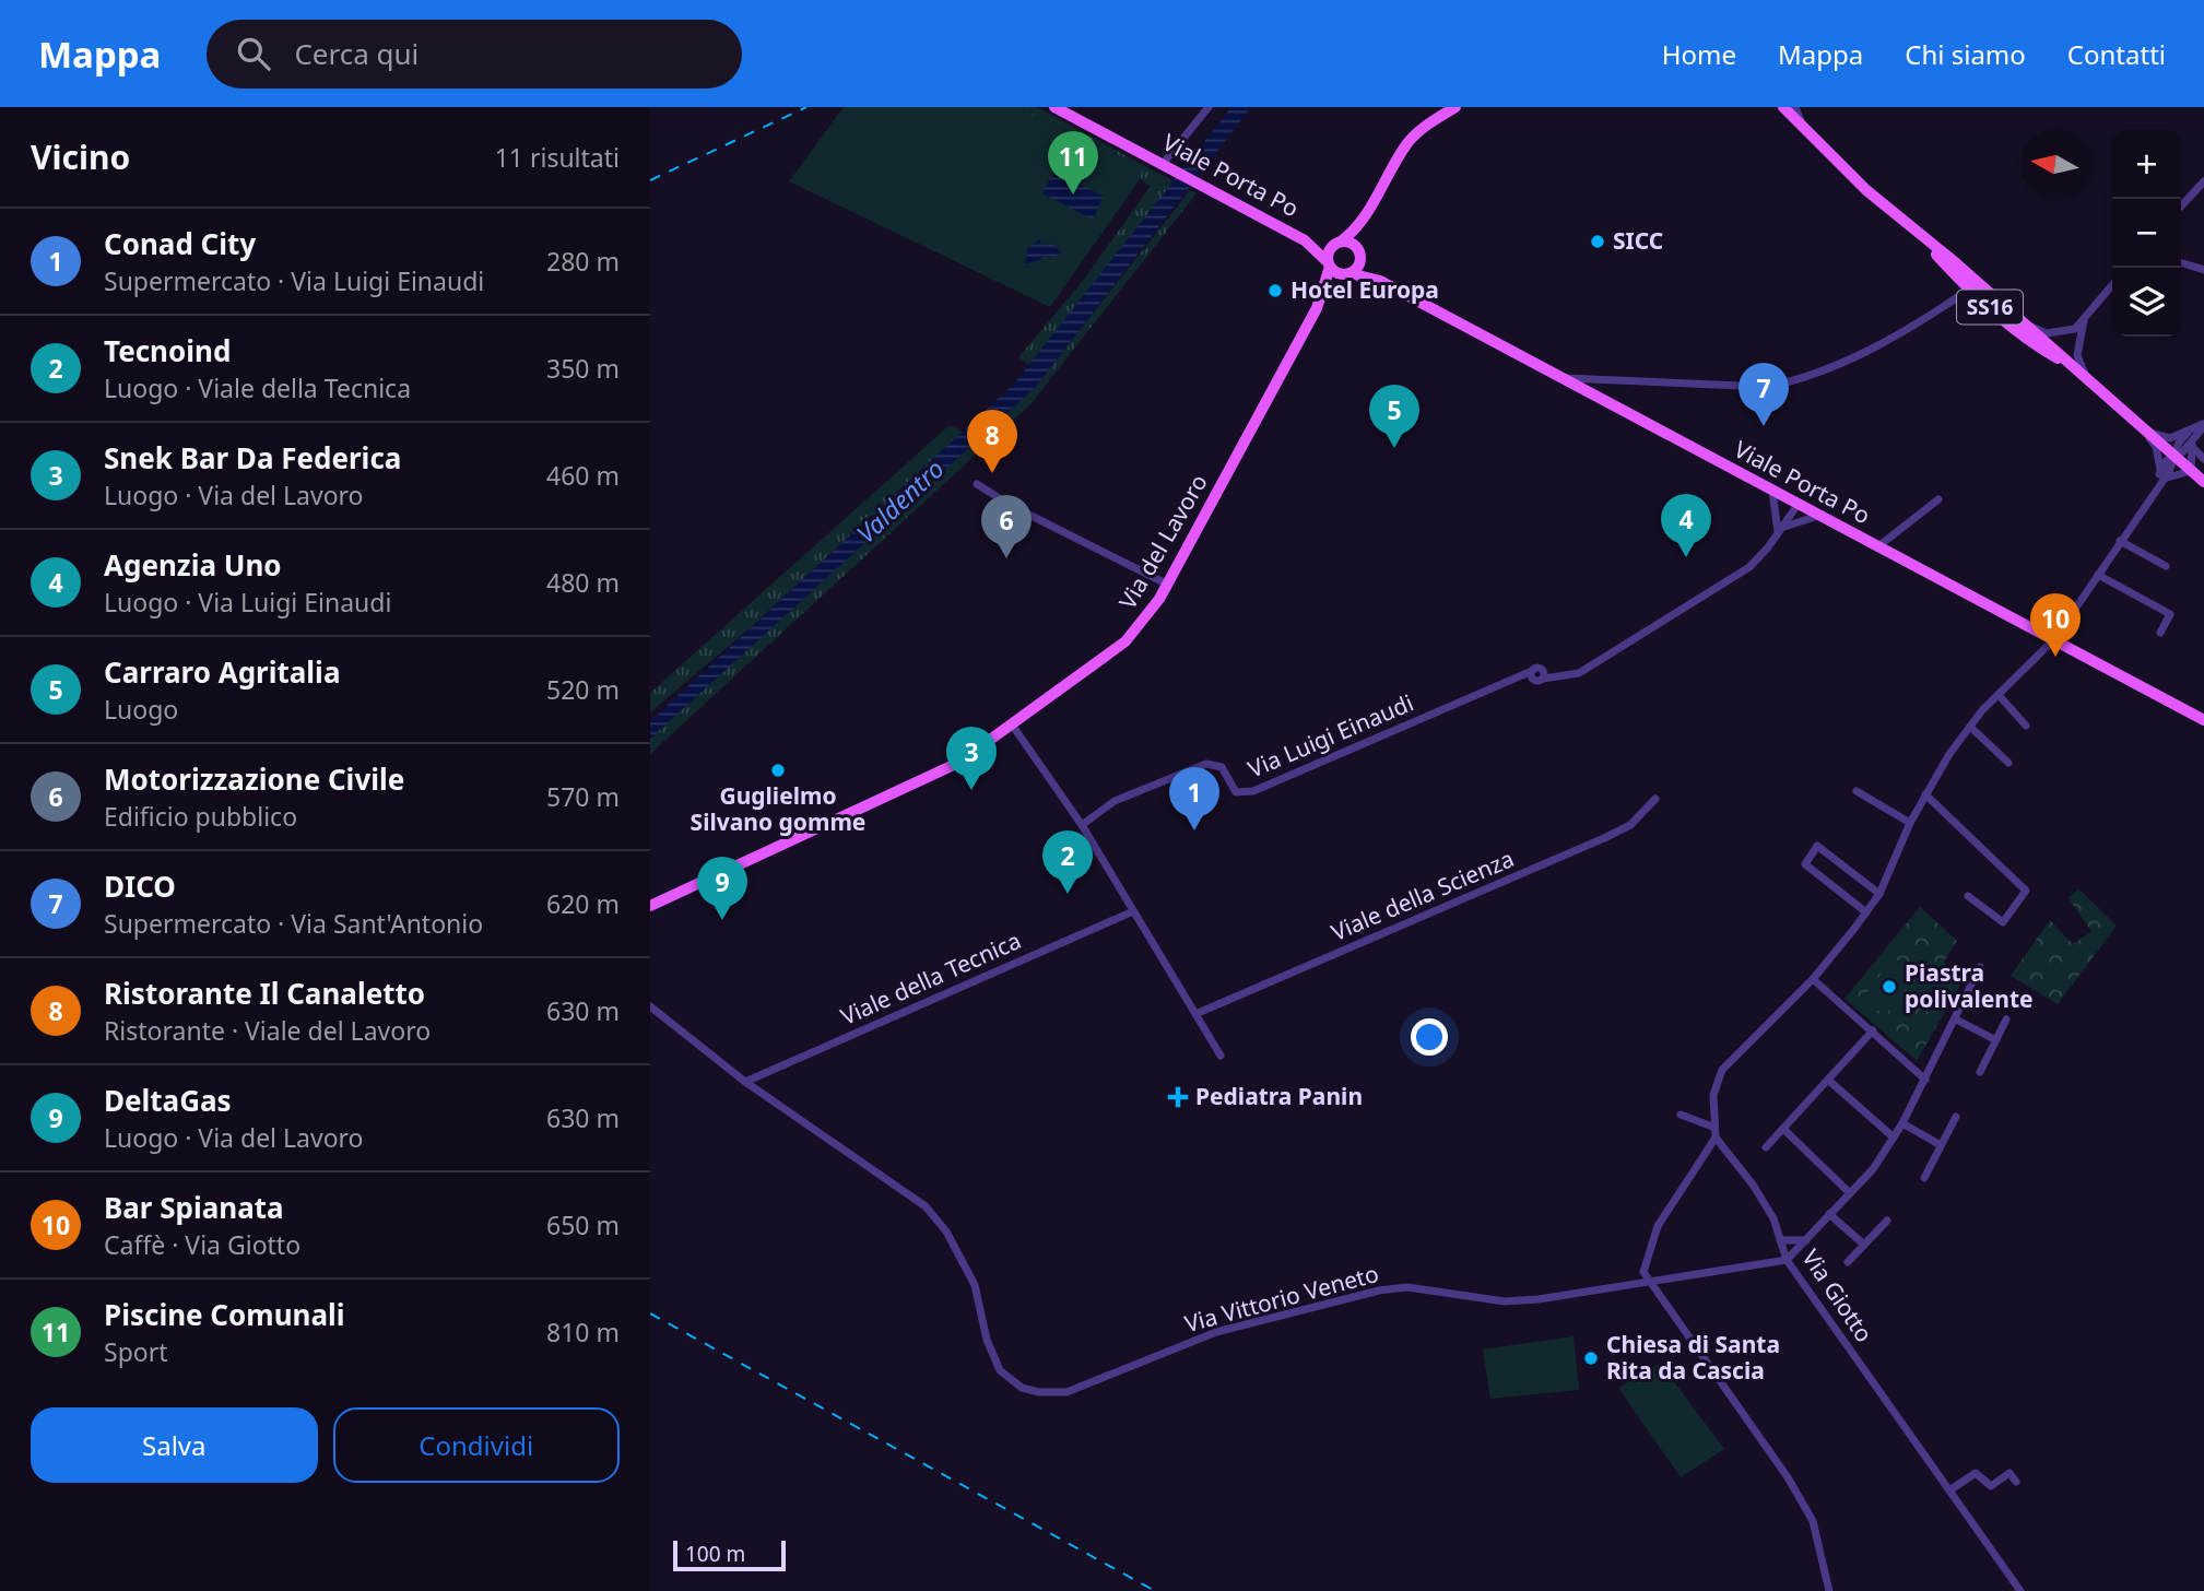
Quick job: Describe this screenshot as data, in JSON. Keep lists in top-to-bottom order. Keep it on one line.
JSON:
{"streets":{"main road":["Viale Porta Po","SS16","Via del Lavoro"],"street":["Via Luigi Einaudi","Viale della Scienza","Viale della Tecnica","Via Giotto","Via Vittorio Veneto"]},"crossings":[["Viale Porta Po","Via Giotto"],["SS16","Via Giotto"],["Viale della Tecnica","Via Vittorio Veneto"],["Via Giotto","Via Vittorio Veneto"]],"water":["Valdentro"],"places":{"other":["SICC","Hotel Europa","Guglielmo Silvano gomme","Piastra polivalente","Chiesa di Santa Rita da Cascia"],"health":["Pediatra Panin"]},"scale_bar":"100 m","north":"left","page":{"header":"Mappa","search":"Cerca qui","nav":["Home","Mappa","Chi siamo","Contatti"],"heading":["Vicino","11 risultati"],"map_buttons":["+","−"],"pins":["11","7","5","8","4","6","10","3","1","2","9"],"list":[{"mark":"1","name":"Conad City","note":"Supermercato · Via Luigi Einaudi","value":"280 m"},{"mark":"2","name":"Tecnoind","note":"Luogo · Viale della Tecnica","value":"350 m"},{"mark":"3","name":"Snek Bar Da Federica","note":"Luogo · Via del Lavoro","value":"460 m"},{"mark":"4","name":"Agenzia Uno","note":"Luogo · Via Luigi Einaudi","value":"480 m"},{"mark":"5","name":"Carraro Agritalia","note":"Luogo","value":"520 m"},{"mark":"6","name":"Motorizzazione Civile","note":"Edificio pubblico","value":"570 m"},{"mark":"7","name":"DICO","note":"Supermercato · Via Sant'Antonio","value":"620 m"},{"mark":"8","name":"Ristorante Il Canaletto","note":"Ristorante · Viale del Lavoro","value":"630 m"},{"mark":"9","name":"DeltaGas","note":"Luogo · Via del Lavoro","value":"630 m"},{"mark":"10","name":"Bar Spianata","note":"Caffè · Via Giotto","value":"650 m"},{"mark":"11","name":"Piscine Comunali","note":"Sport","value":"810 m"}],"buttons":["Salva","Condividi"],"scale":"100 m"}}
